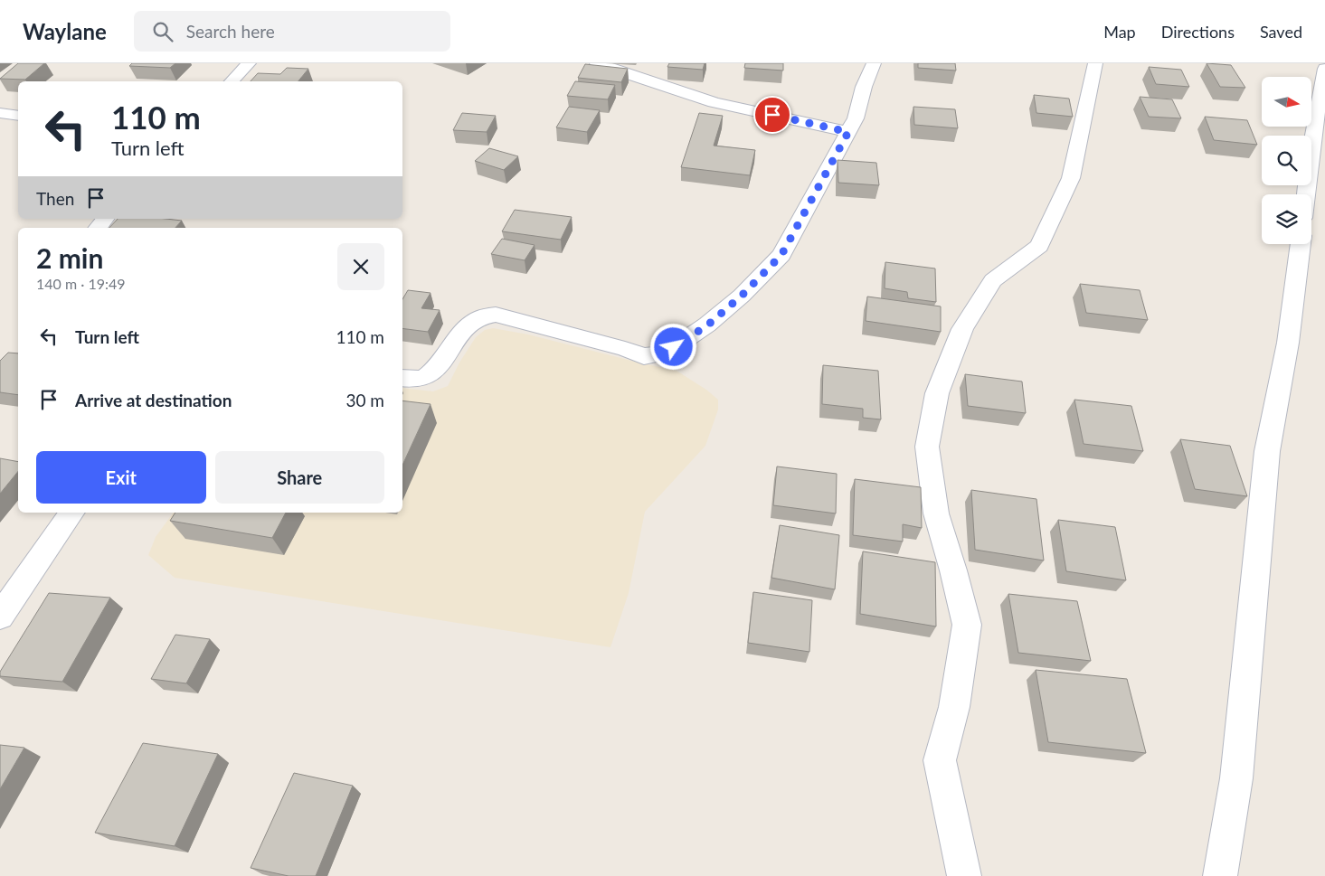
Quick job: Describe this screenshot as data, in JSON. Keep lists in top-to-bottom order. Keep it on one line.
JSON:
{"north":"right","page":{"header":"Waylane","search":"Search here","nav":["Map","Directions","Saved"],"turn":["110 m","Turn left"],"then":"Then","heading":["2 min","140 m · 19:49"],"list":[{"name":"Turn left","value":"110 m"},{"name":"Arrive at destination","value":"30 m"}],"buttons":["Exit","Share"]}}
